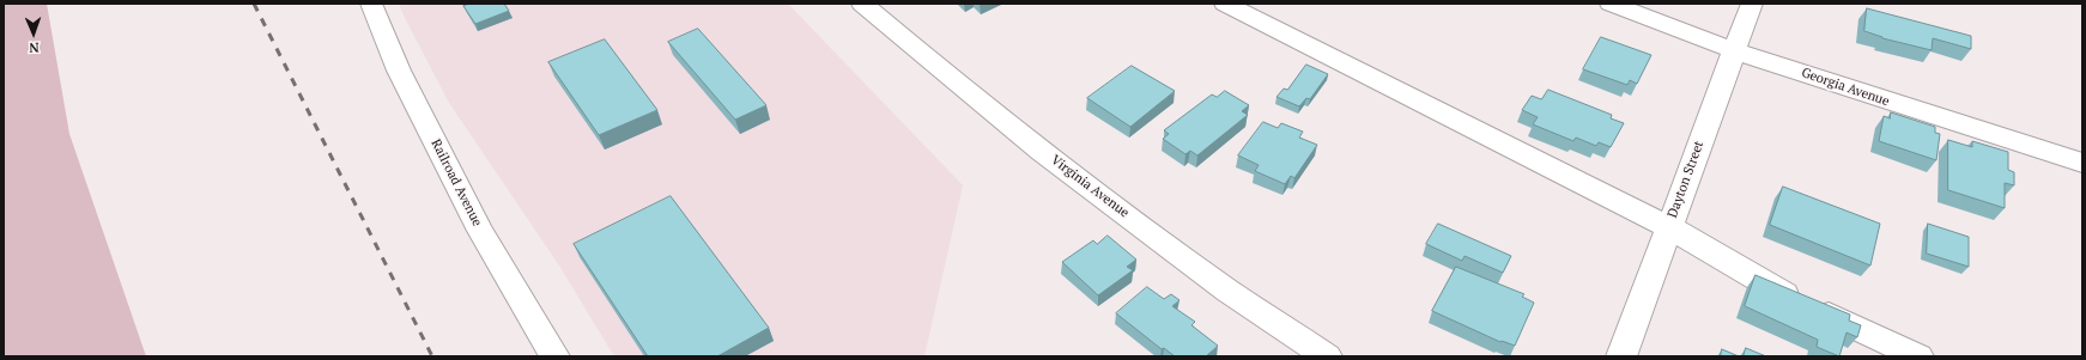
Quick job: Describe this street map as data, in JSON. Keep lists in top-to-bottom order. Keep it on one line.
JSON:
{"streets":{"street":["Georgia Avenue","Dayton Street","Railroad Avenue","Virginia Avenue"]},"crossings":[["Georgia Avenue","Dayton Street"]],"north":"bottom"}
